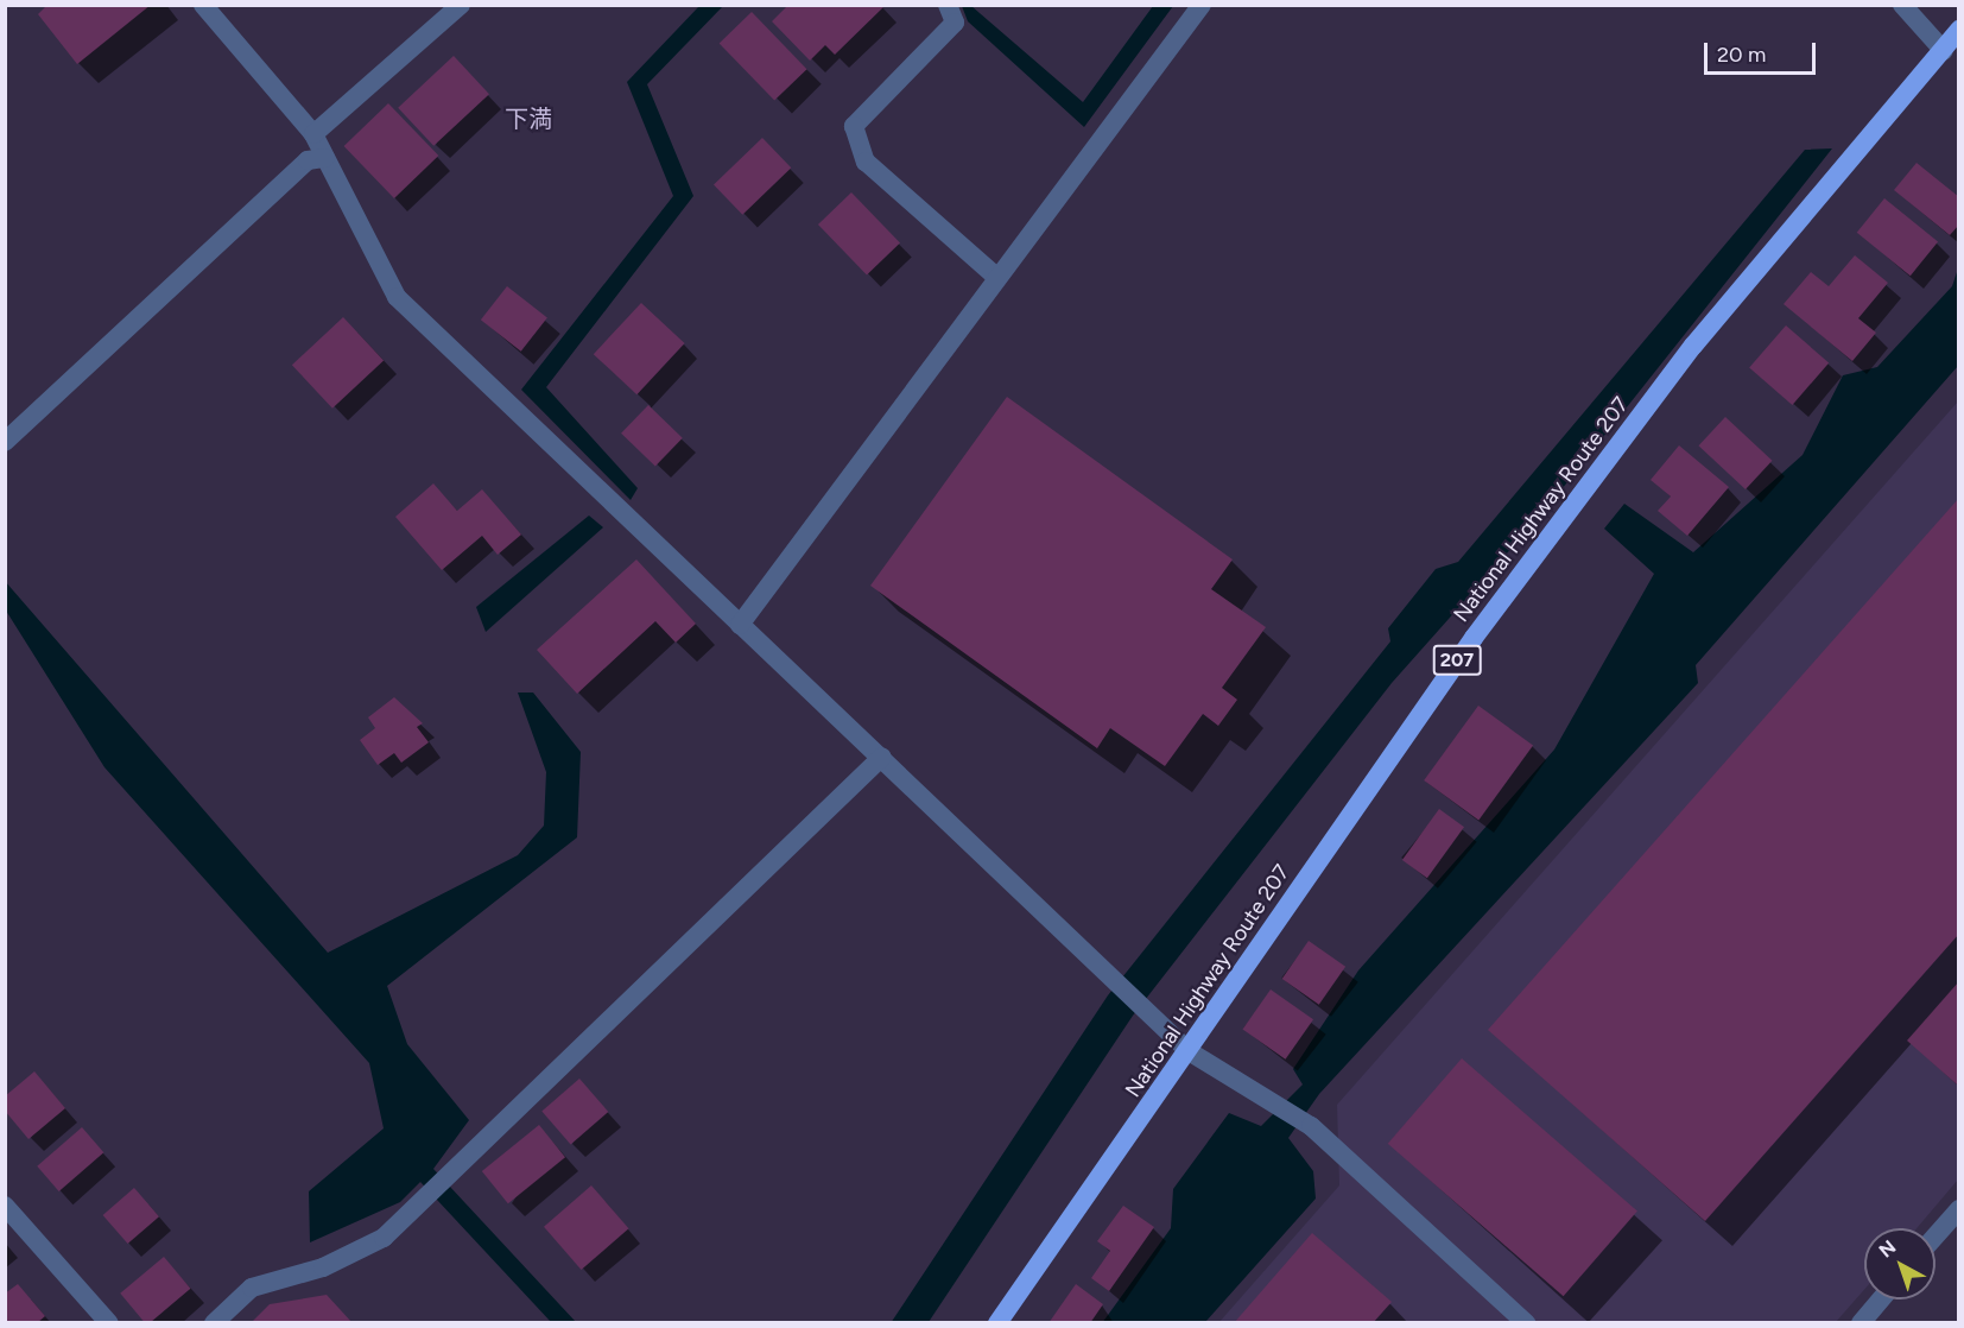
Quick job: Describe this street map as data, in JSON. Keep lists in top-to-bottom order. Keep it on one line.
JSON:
{"streets":{"highway":["National Highway Route 207","207"]},"districts":["下満"],"scale_bar":"20 m","north":"top left"}
